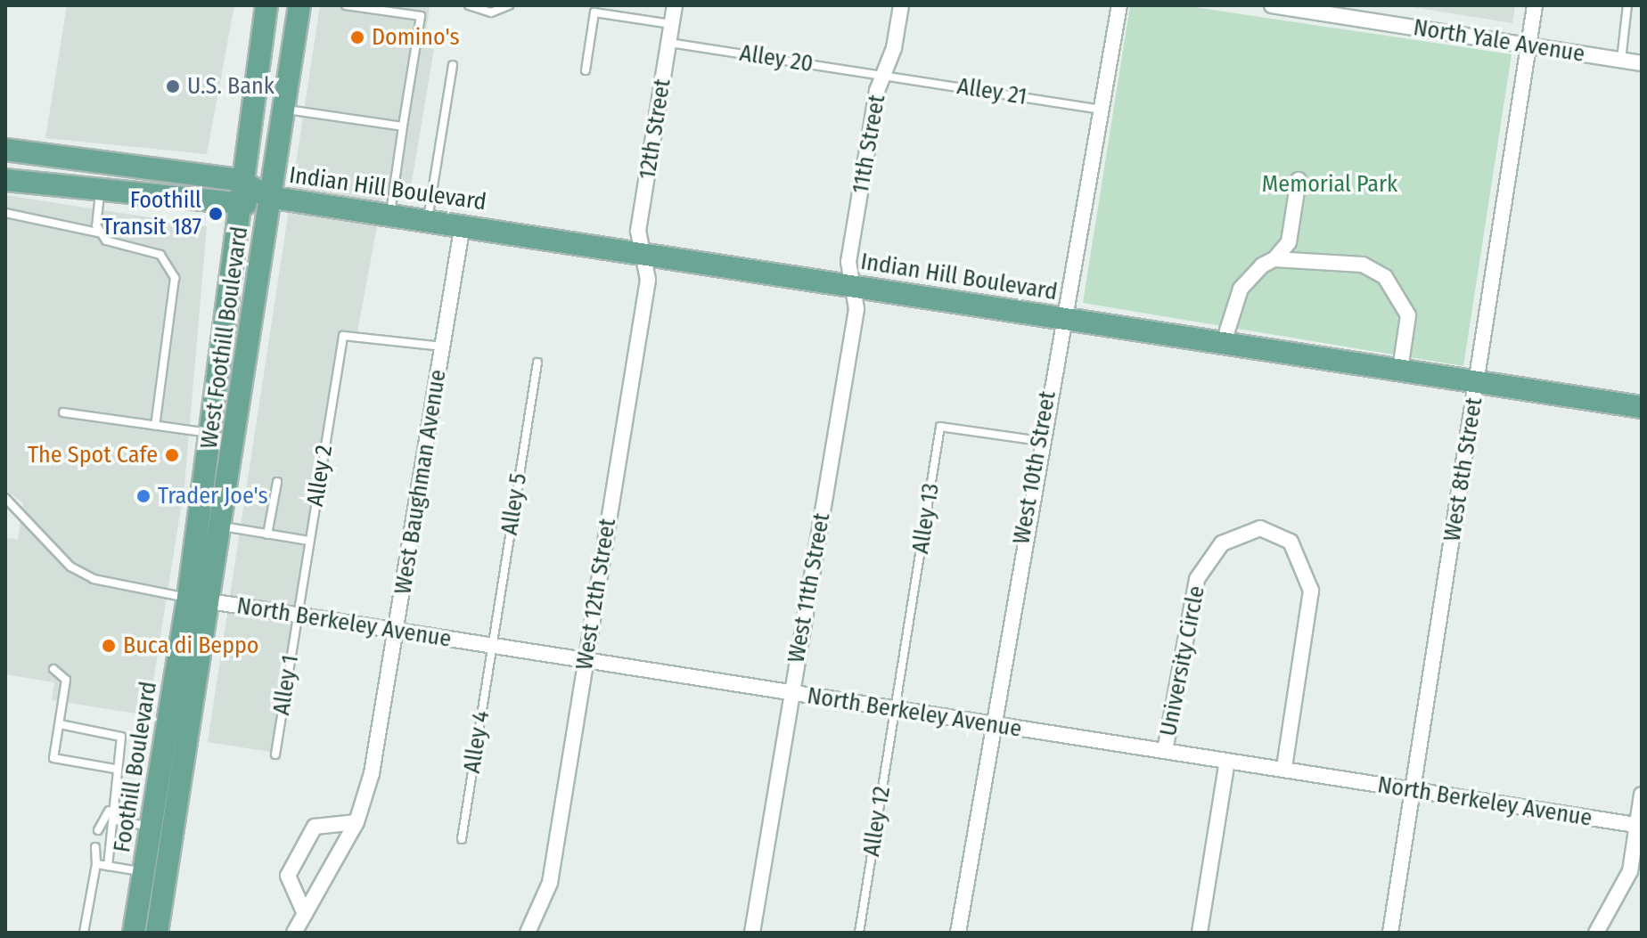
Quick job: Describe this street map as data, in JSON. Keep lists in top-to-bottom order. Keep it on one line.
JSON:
{"streets":{"main road":["Indian Hill Boulevard","West Foothill Boulevard","Foothill Boulevard"],"street":["North Yale Avenue","12th Street","11th Street","West 10th Street","West 8th Street","West Baughman Avenue","West 11th Street","West 12th Street","North Berkeley Avenue","University Circle"],"lane":["Alley 20","Alley 21","Alley 2","Alley 5","Alley 13","Alley 1","Alley 4","Alley 12"]},"crossings":[["North Yale Avenue","West 8th Street"],["Alley 20","Alley 21"],["Alley 20","12th Street"],["Alley 20","11th Street"],["Alley 21","11th Street"],["Alley 21","West 10th Street"],["12th Street","Indian Hill Boulevard"],["12th Street","West 12th Street"],["11th Street","Indian Hill Boulevard"],["11th Street","West 11th Street"],["Indian Hill Boulevard","West Foothill Boulevard"],["Indian Hill Boulevard","West 10th Street"],["Indian Hill Boulevard","West 8th Street"],["Indian Hill Boulevard","West Baughman Avenue"],["Indian Hill Boulevard","West 11th Street"],["Indian Hill Boulevard","West 12th Street"],["West Foothill Boulevard","Foothill Boulevard"],["West 10th Street","Alley 13"],["West 10th Street","North Berkeley Avenue"],["West 8th Street","North Berkeley Avenue"],["Alley 2","West Baughman Avenue"],["Alley 2","North Berkeley Avenue"],["Alley 2","Alley 1"],["West Baughman Avenue","North Berkeley Avenue"],["Alley 5","North Berkeley Avenue"],["Alley 5","Alley 4"],["Alley 13","North Berkeley Avenue"],["Alley 13","Alley 12"],["West 11th Street","North Berkeley Avenue"],["West 12th Street","North Berkeley Avenue"],["North Berkeley Avenue","University Circle"],["North Berkeley Avenue","Alley 1"],["North Berkeley Avenue","Alley 4"],["North Berkeley Avenue","Foothill Boulevard"],["North Berkeley Avenue","Alley 12"]],"parks":["Memorial Park"],"places":["Domino's","U.S. Bank","Foothill Transit 187","The Spot Cafe","Trader Joe's","Buca di Beppo"]}
